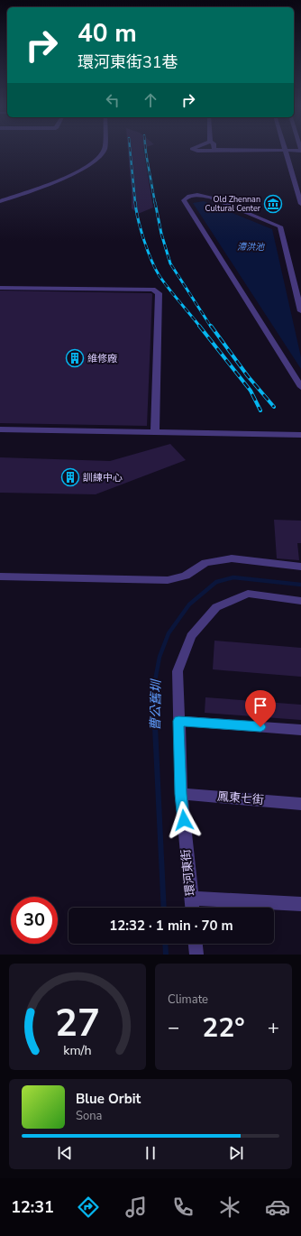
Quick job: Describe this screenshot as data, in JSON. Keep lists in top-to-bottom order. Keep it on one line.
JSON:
{"streets":{"street":["鳳東七街","環河東街"]},"crossings":[["鳳東七街","環河東街"]],"water":["滯洪池","曹公舊圳"],"places":{"museum":["Old Zhennan Cultural Center"],"building":["維修廠","訓練中心"]},"page":{"turn":["40 m","環河東街31巷"],"limit":"30","trip":"12:32 · 1 min · 70 m","tile":"Climate","heat":["−","22°","+"],"song":["Blue Orbit","Sona"],"tabs":"12:31","gauge":["27","km/h"]}}
